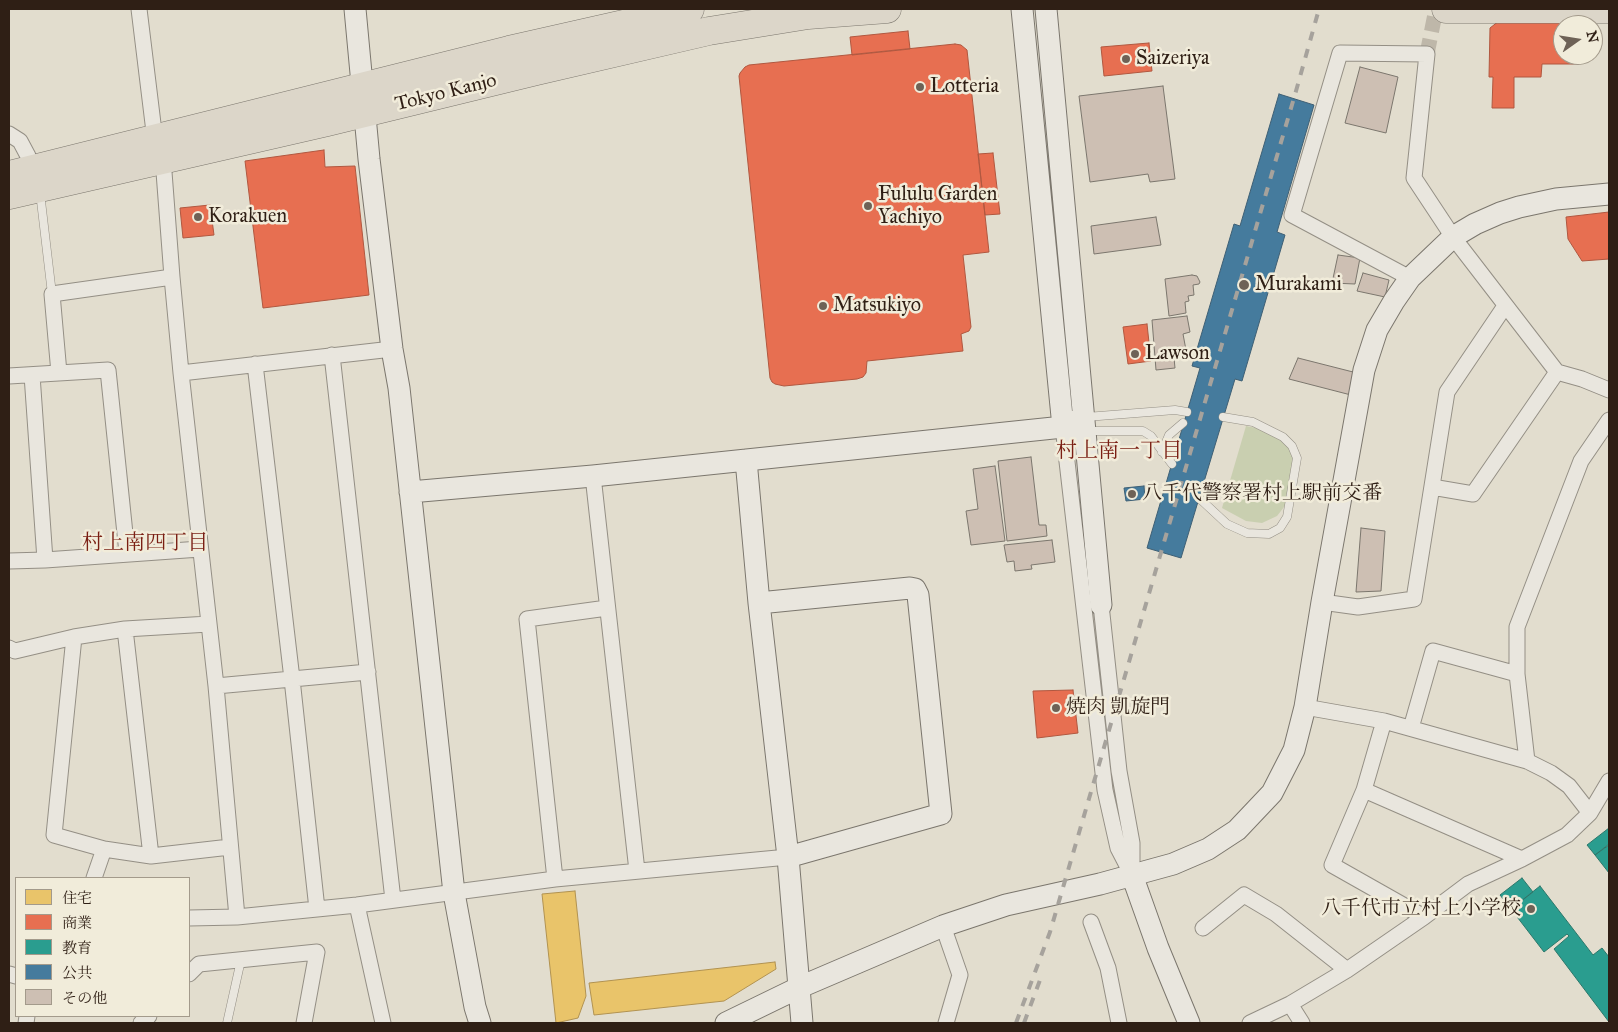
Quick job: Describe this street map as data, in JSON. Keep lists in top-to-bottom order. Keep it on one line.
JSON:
{"streets":{"highway":["Tokyo Kanjo"]},"districts":["村上南一丁目","村上南四丁目"],"places":["Saizeriya","Lotteria","Fululu Garden Yachiyo","Korakuen","Murakami","Matsukiyo","Lawson","八千代警察署村上駅前交番","焼肉 凱旋門","八千代市立村上小学校"],"legend":["住宅","商業","教育","公共","その他"],"north":"right"}
